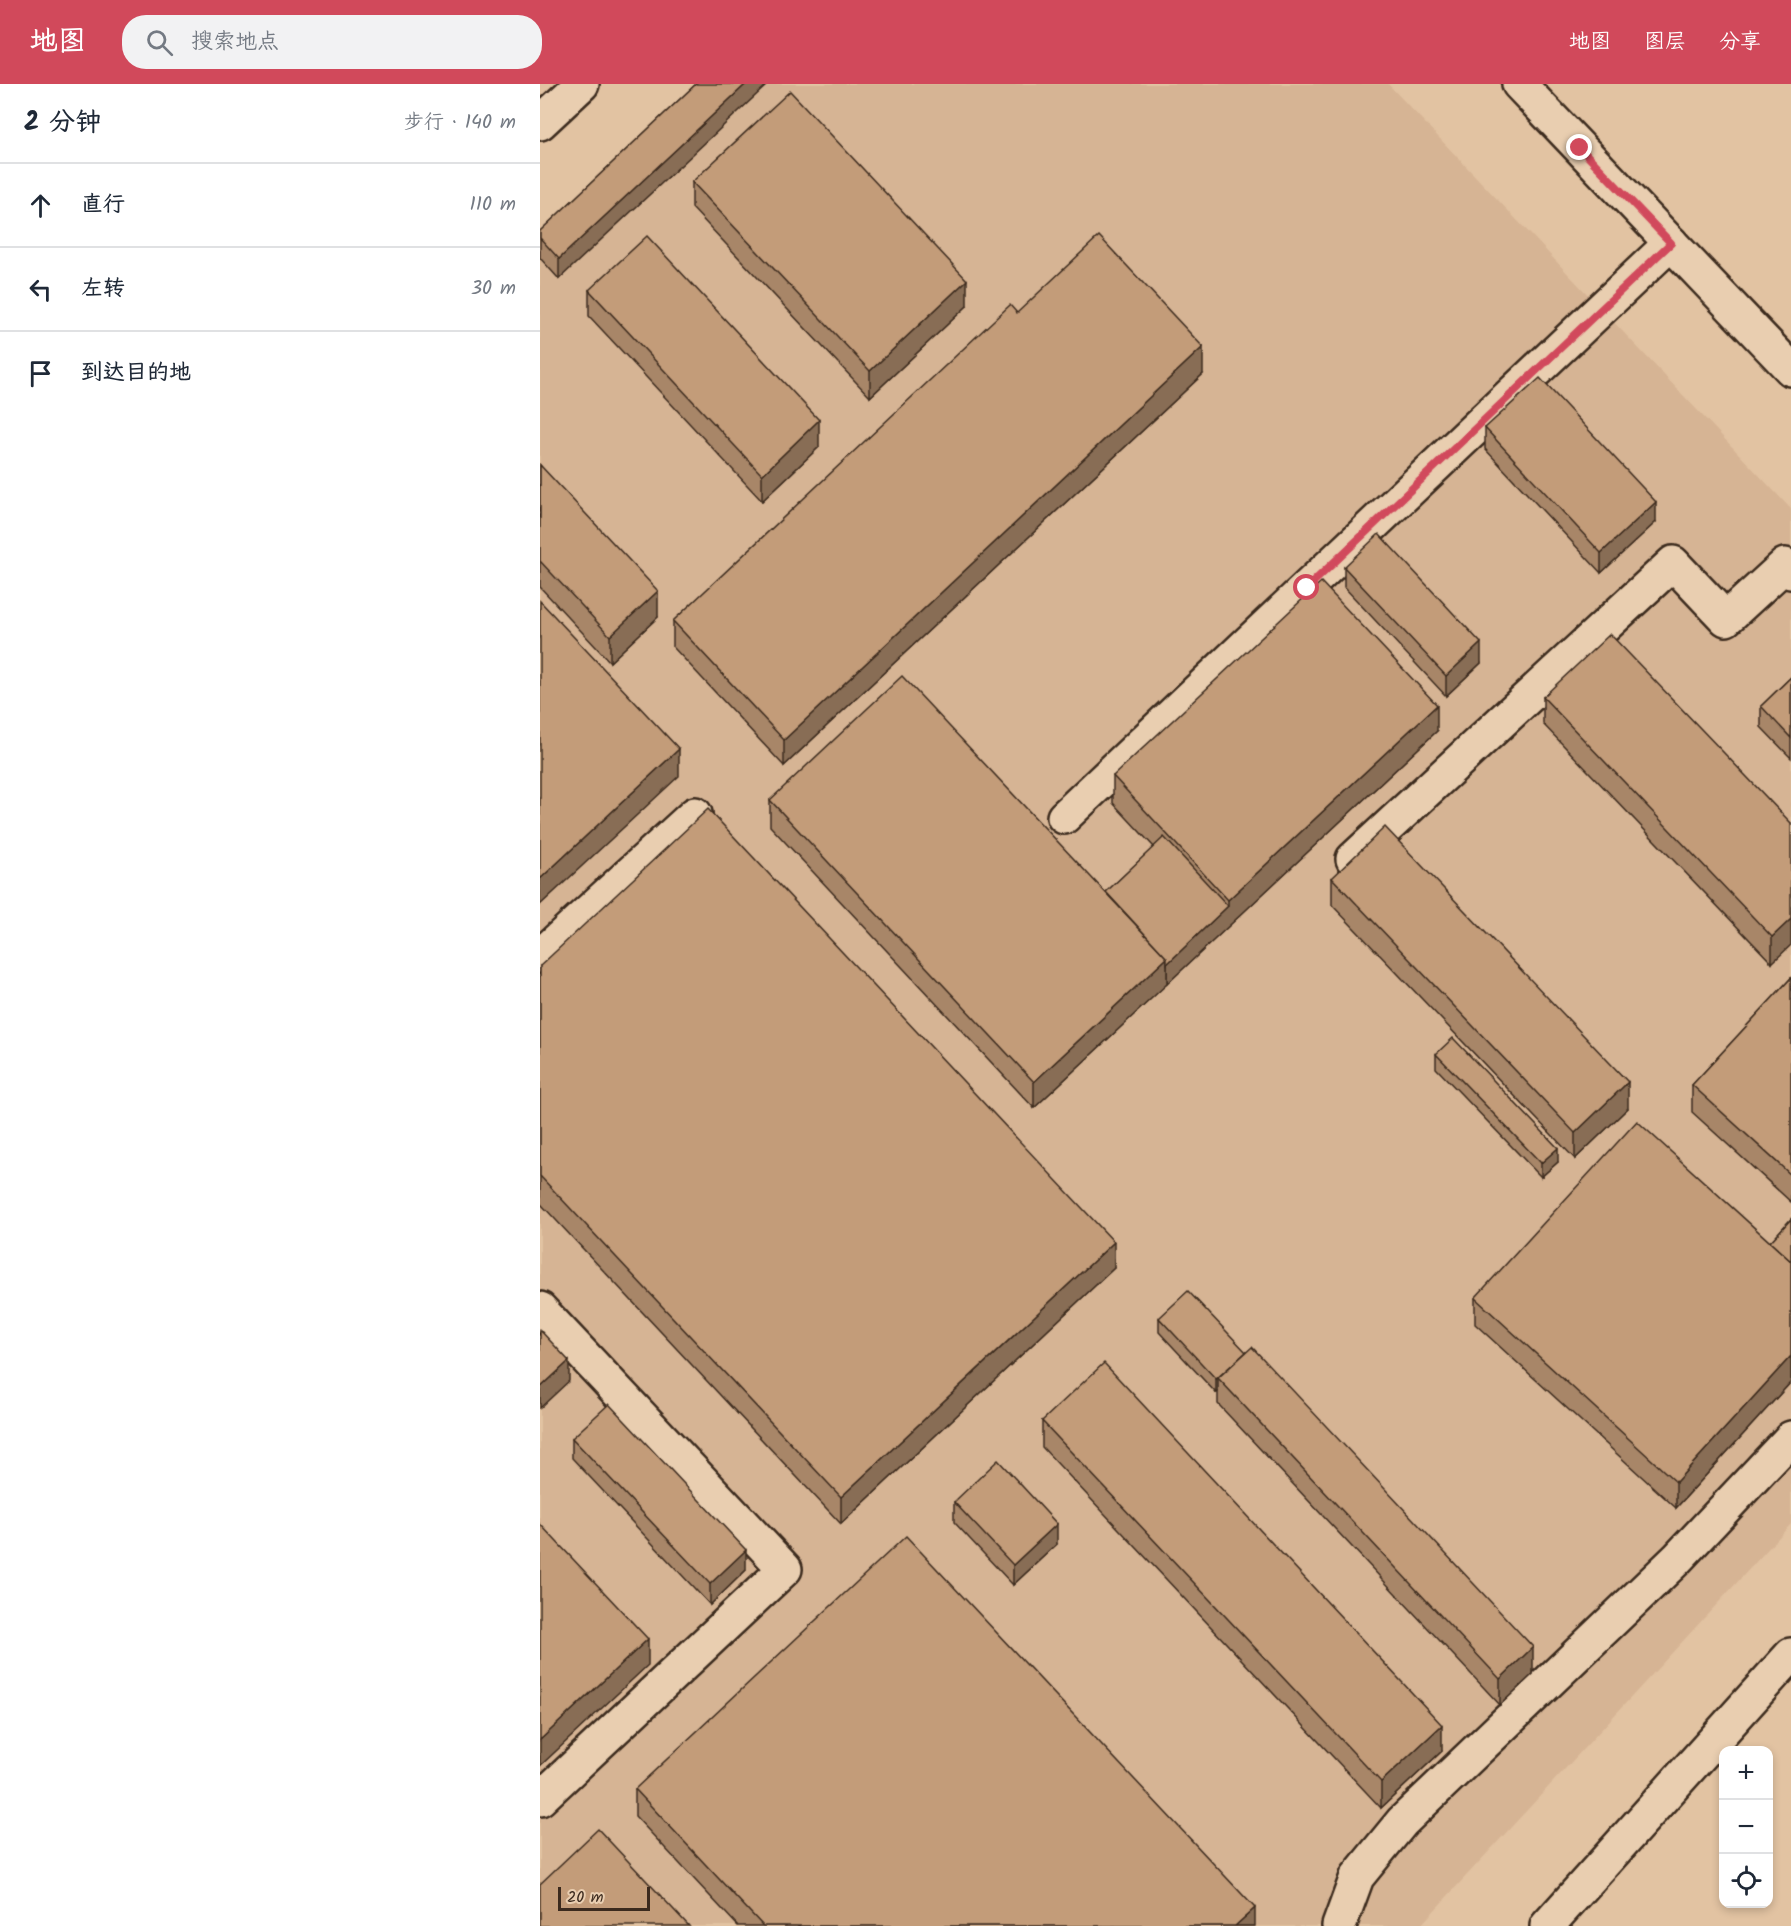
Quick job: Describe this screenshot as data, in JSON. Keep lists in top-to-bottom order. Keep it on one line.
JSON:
{"scale_bar":"20 m","page":{"header":"地图","search":"搜索地点","nav":["地图","图层","分享"],"heading":["2 分钟","步行 · 140 m"],"list":[["直行","110 m"],["左转","30 m"],"到达目的地"],"map_buttons":["+","−"],"scale":"20 m"}}
